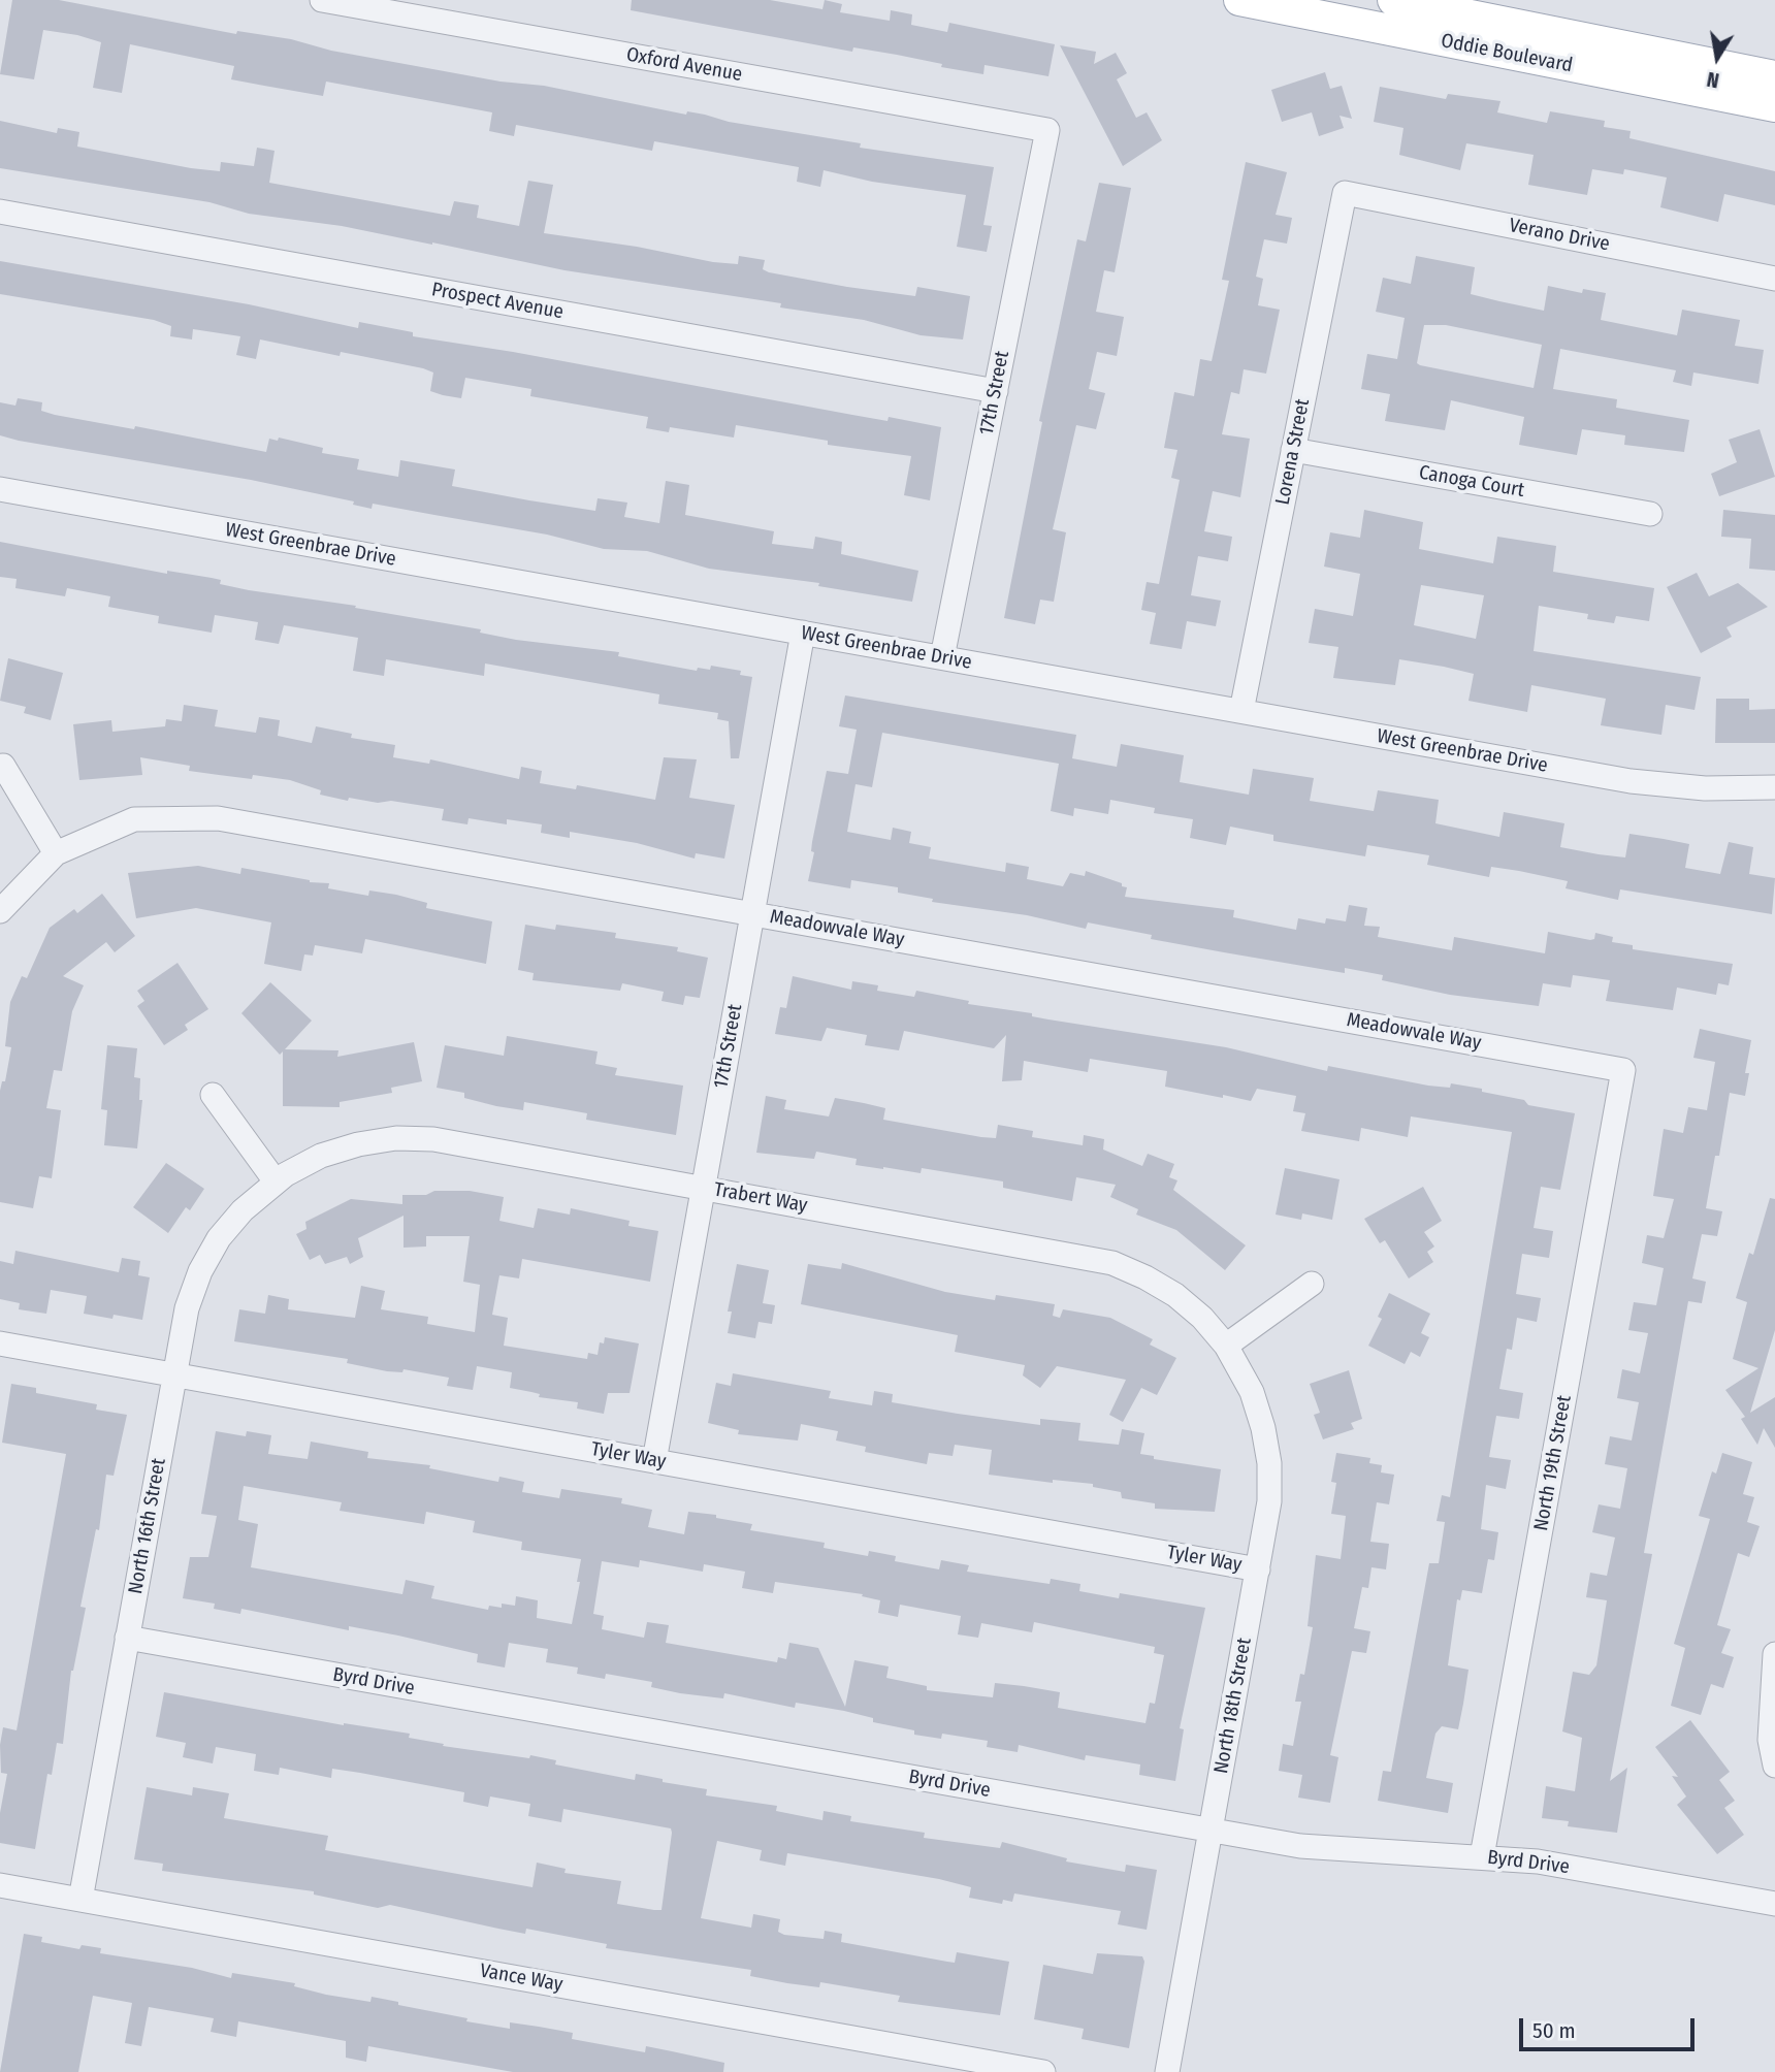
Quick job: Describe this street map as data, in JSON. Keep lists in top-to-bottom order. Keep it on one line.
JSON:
{"streets":{"main road":["Oddie Boulevard"],"street":["Oxford Avenue","Verano Drive","Prospect Avenue","17th Street","Lorena Street","Canoga Court","West Greenbrae Drive","Meadowvale Way","Trabert Way","Tyler Way","North 19th Street","North 16th Street","Byrd Drive","North 18th Street","Vance Way"]},"crossings":[["Oxford Avenue","17th Street"],["Verano Drive","Lorena Street"],["Prospect Avenue","17th Street"],["17th Street","West Greenbrae Drive"],["17th Street","Meadowvale Way"],["17th Street","Trabert Way"],["17th Street","Tyler Way"],["Lorena Street","Canoga Court"],["Lorena Street","West Greenbrae Drive"],["Meadowvale Way","North 19th Street"],["Trabert Way","North 16th Street"],["Trabert Way","North 18th Street"],["Tyler Way","North 16th Street"],["Tyler Way","North 18th Street"],["North 19th Street","Byrd Drive"],["North 16th Street","Byrd Drive"],["North 16th Street","Vance Way"],["Byrd Drive","North 18th Street"]],"scale_bar":"50 m","north":"bottom"}
